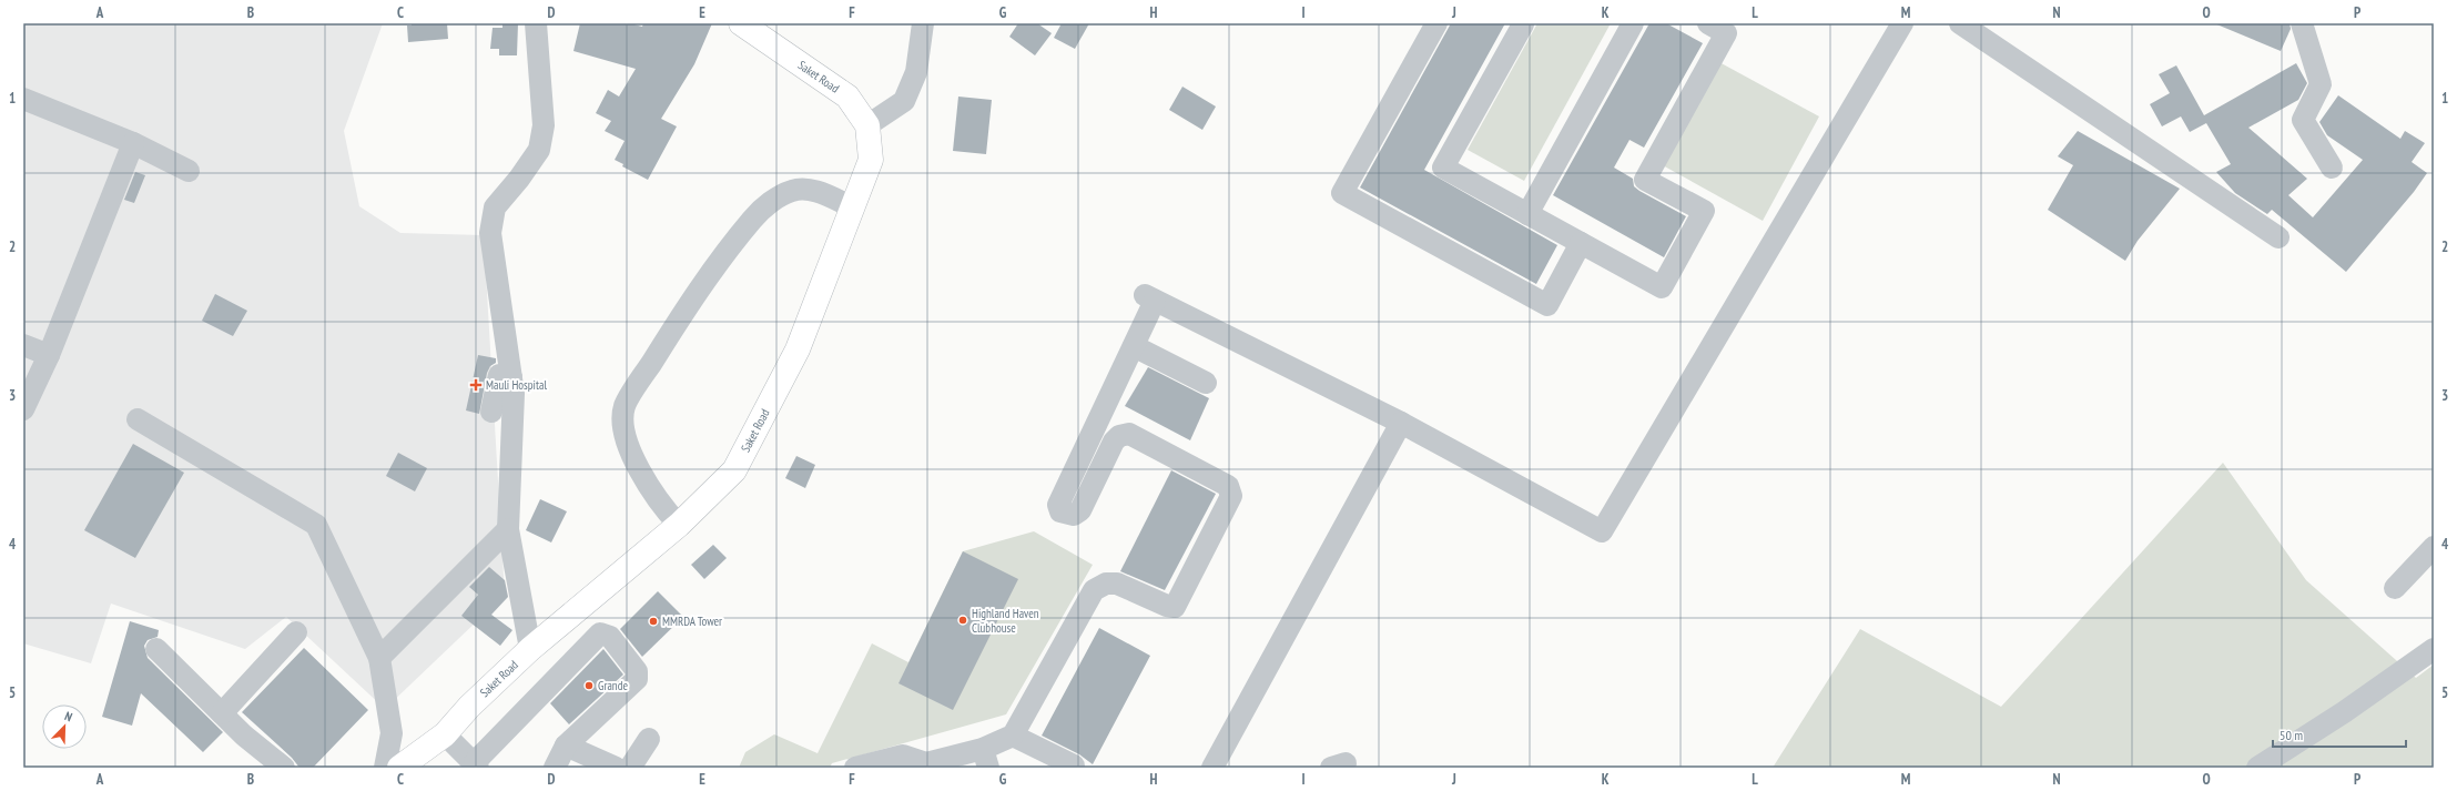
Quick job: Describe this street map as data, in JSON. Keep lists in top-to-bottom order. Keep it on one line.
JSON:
{"streets":{"main road":["Saket Road"]},"places":{"health":["Mauli Hospital"],"other":["Highland Haven Clubhouse","MMRDA Tower","Grande"]},"scale_bar":"50 m","north":"top right","grid":{"columns":["A","B","C","D","E","F","G","H","I","J","K","L","M","N","O","P"],"rows":["1","2","3","4","5"]}}
